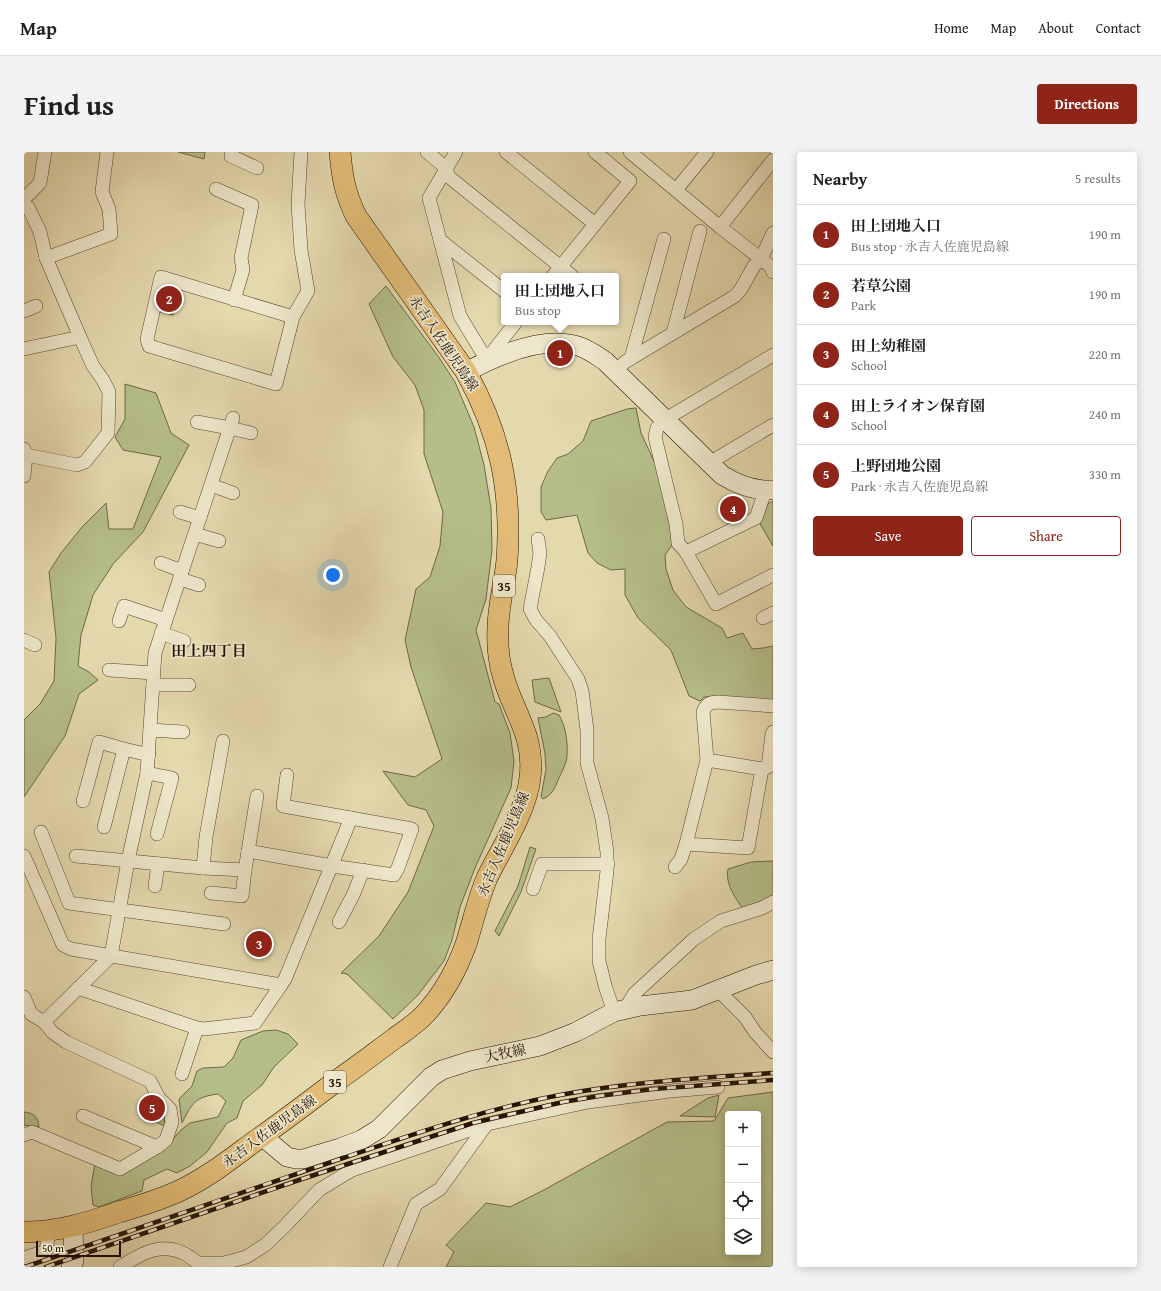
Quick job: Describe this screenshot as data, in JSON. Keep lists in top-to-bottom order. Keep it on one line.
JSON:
{"streets":{"main road":["永吉入佐鹿児島線","35"],"street":["大牧線"]},"crossings":[["永吉入佐鹿児島線","大牧線"]],"districts":["田上四丁目"],"scale_bar":"50 m","page":{"header":"Map","nav":["Home","Map","About","Contact"],"title":"Find us","buttons":["Directions",["Save","Share"]],"heading":["Nearby","5 results"],"list":[{"mark":"1","name":"田上団地入口","note":"Bus stop · 永吉入佐鹿児島線","value":"190 m"},{"mark":"2","name":"若草公園","note":"Park","value":"190 m"},{"mark":"3","name":"田上幼稚園","note":"School","value":"220 m"},{"mark":"4","name":"田上ライオン保育園","note":"School","value":"240 m"},{"mark":"5","name":"上野団地公園","note":"Park · 永吉入佐鹿児島線","value":"330 m"}],"popup":["田上団地入口","Bus stop"],"pins":["2","1","4","3","5"],"map_buttons":["+","−"],"scale":"50 m"}}
